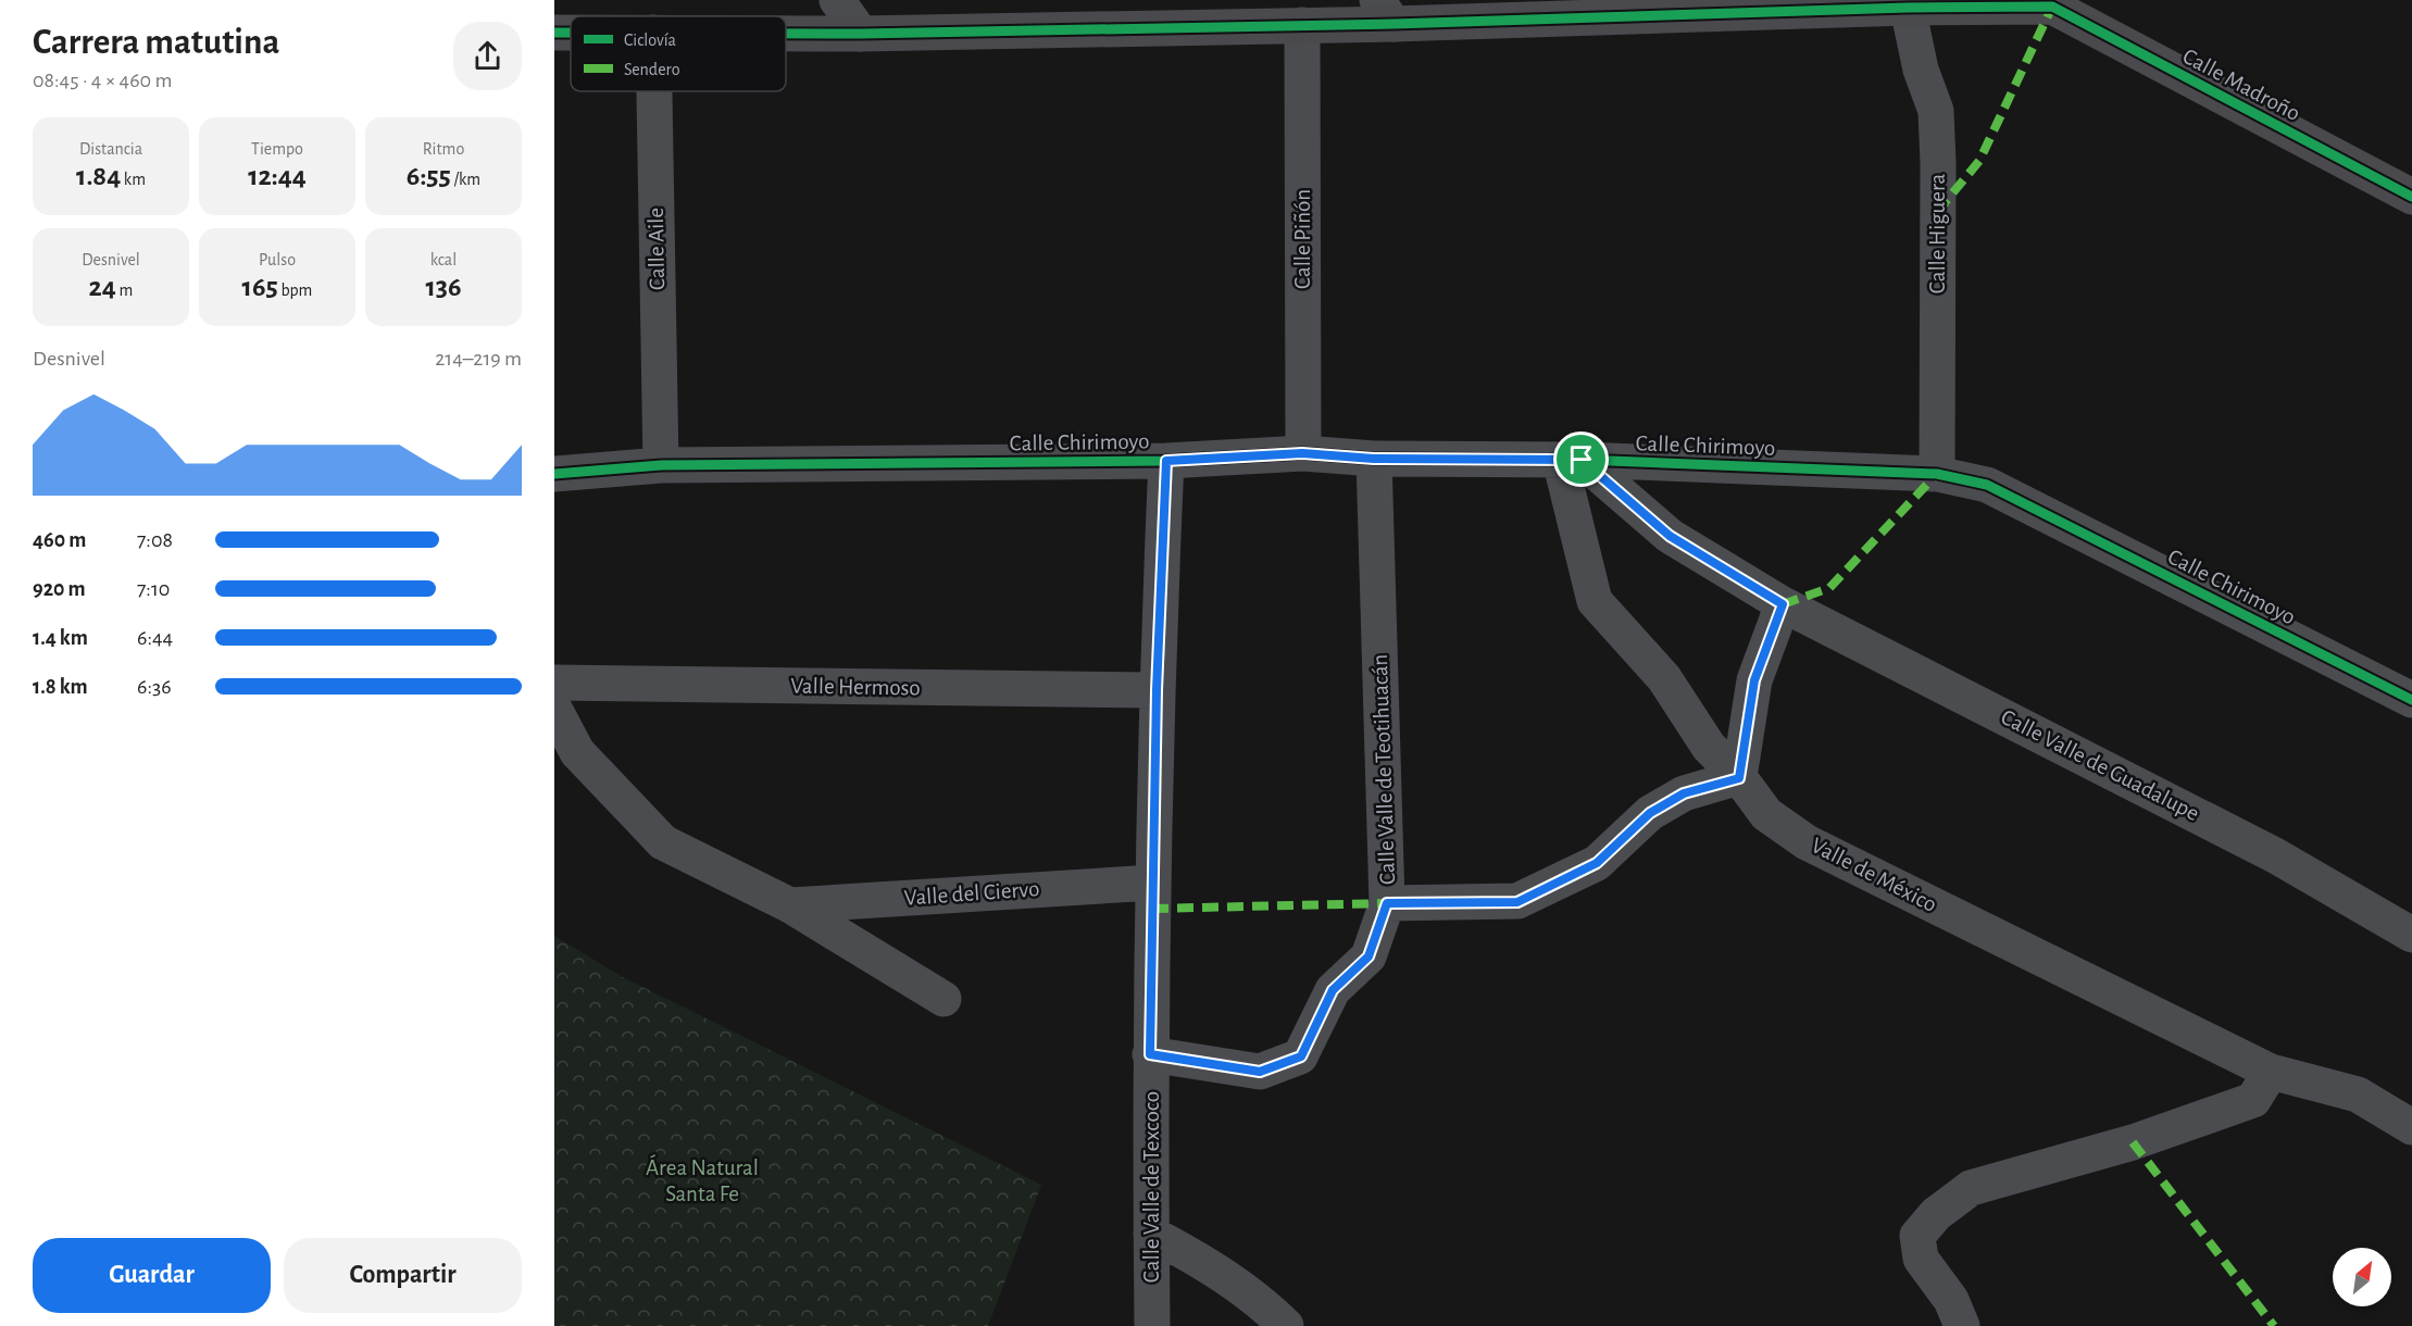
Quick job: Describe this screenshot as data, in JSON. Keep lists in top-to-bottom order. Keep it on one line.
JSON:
{"streets":{"street":["Calle Madroño","Calle Higuera","Calle Piñón","Calle Aile","Calle Chirimoyo","Valle Hermoso","Calle Valle de Guadalupe","Calle Valle de Teotihuacán","Valle de México","Valle del Ciervo","Calle Valle de Texcoco"]},"crossings":[["Calle Higuera","Calle Chirimoyo"],["Calle Piñón","Calle Chirimoyo"],["Calle Aile","Calle Chirimoyo"],["Calle Chirimoyo","Calle Valle de Teotihuacán"],["Calle Chirimoyo","Valle de México"],["Calle Chirimoyo","Calle Valle de Texcoco"],["Valle Hermoso","Calle Valle de Texcoco"],["Calle Valle de Teotihuacán","Calle Valle de Texcoco"],["Valle del Ciervo","Calle Valle de Texcoco"]],"parks":["Área Natural Santa Fe"],"legend":["Ciclovía","Sendero"],"north":"top right","page":{"heading":["Carrera matutina","08:45 · 4 × 460 m"],"stats":[["Distancia","1.84 km"],["Tiempo","12:44"],["Ritmo","6:55 /km"],["Desnivel","24 m"],["Pulso","165 bpm"],["kcal","136"]],"chart":["Desnivel","214–219 m"],"list":[{"name":"460 m","note":"7:08"},{"name":"920 m","note":"7:10"},{"name":"1.4 km","note":"6:44"},{"name":"1.8 km","note":"6:36"}],"buttons":["Guardar","Compartir"]}}
